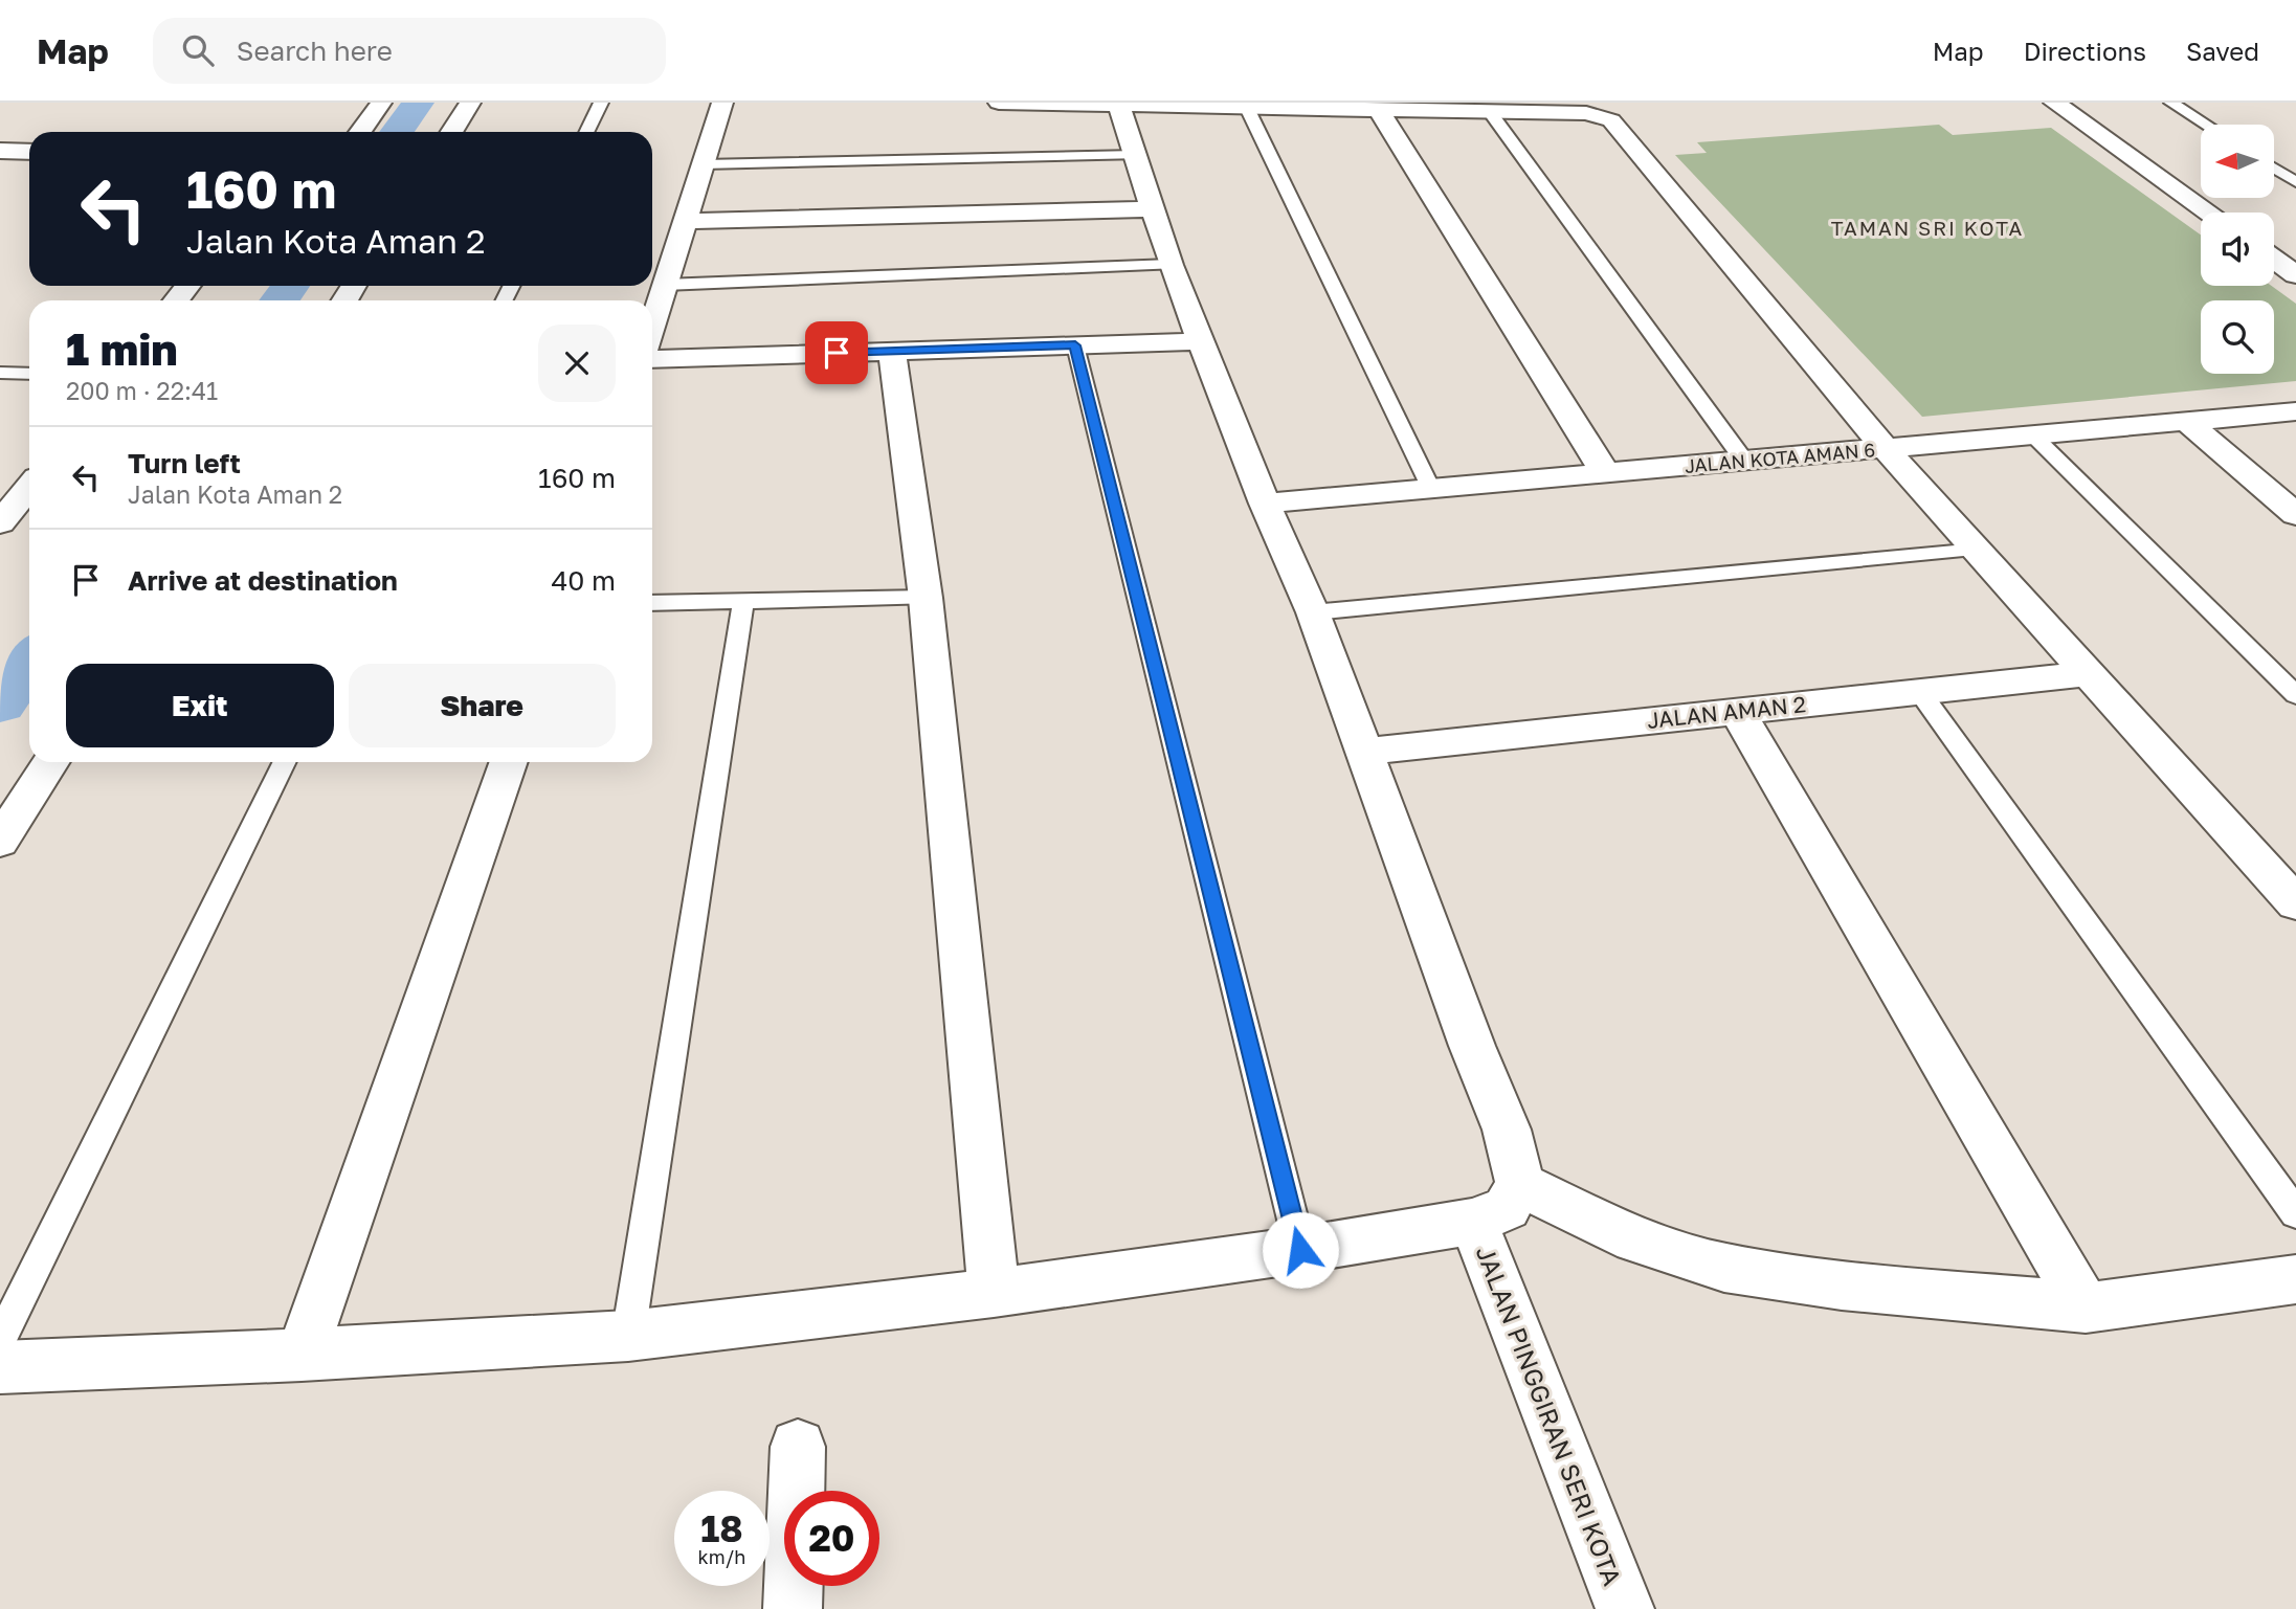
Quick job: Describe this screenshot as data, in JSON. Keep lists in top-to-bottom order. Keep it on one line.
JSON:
{"streets":{"street":["JALAN KOTA AMAN 6","JALAN AMAN 2","JALAN PINGGIRAN SERI KOTA"]},"districts":["TAMAN SRI KOTA"],"north":"left","page":{"header":"Map","search":"Search here","nav":["Map","Directions","Saved"],"turn":["160 m","Jalan Kota Aman 2"],"heading":["1 min","200 m · 22:41"],"list":[{"name":"Turn left","note":"Jalan Kota Aman 2","value":"160 m"},{"name":"Arrive at destination","value":"40 m"}],"buttons":["Exit","Share"],"speed":"18 km/h","limit":"20"}}
